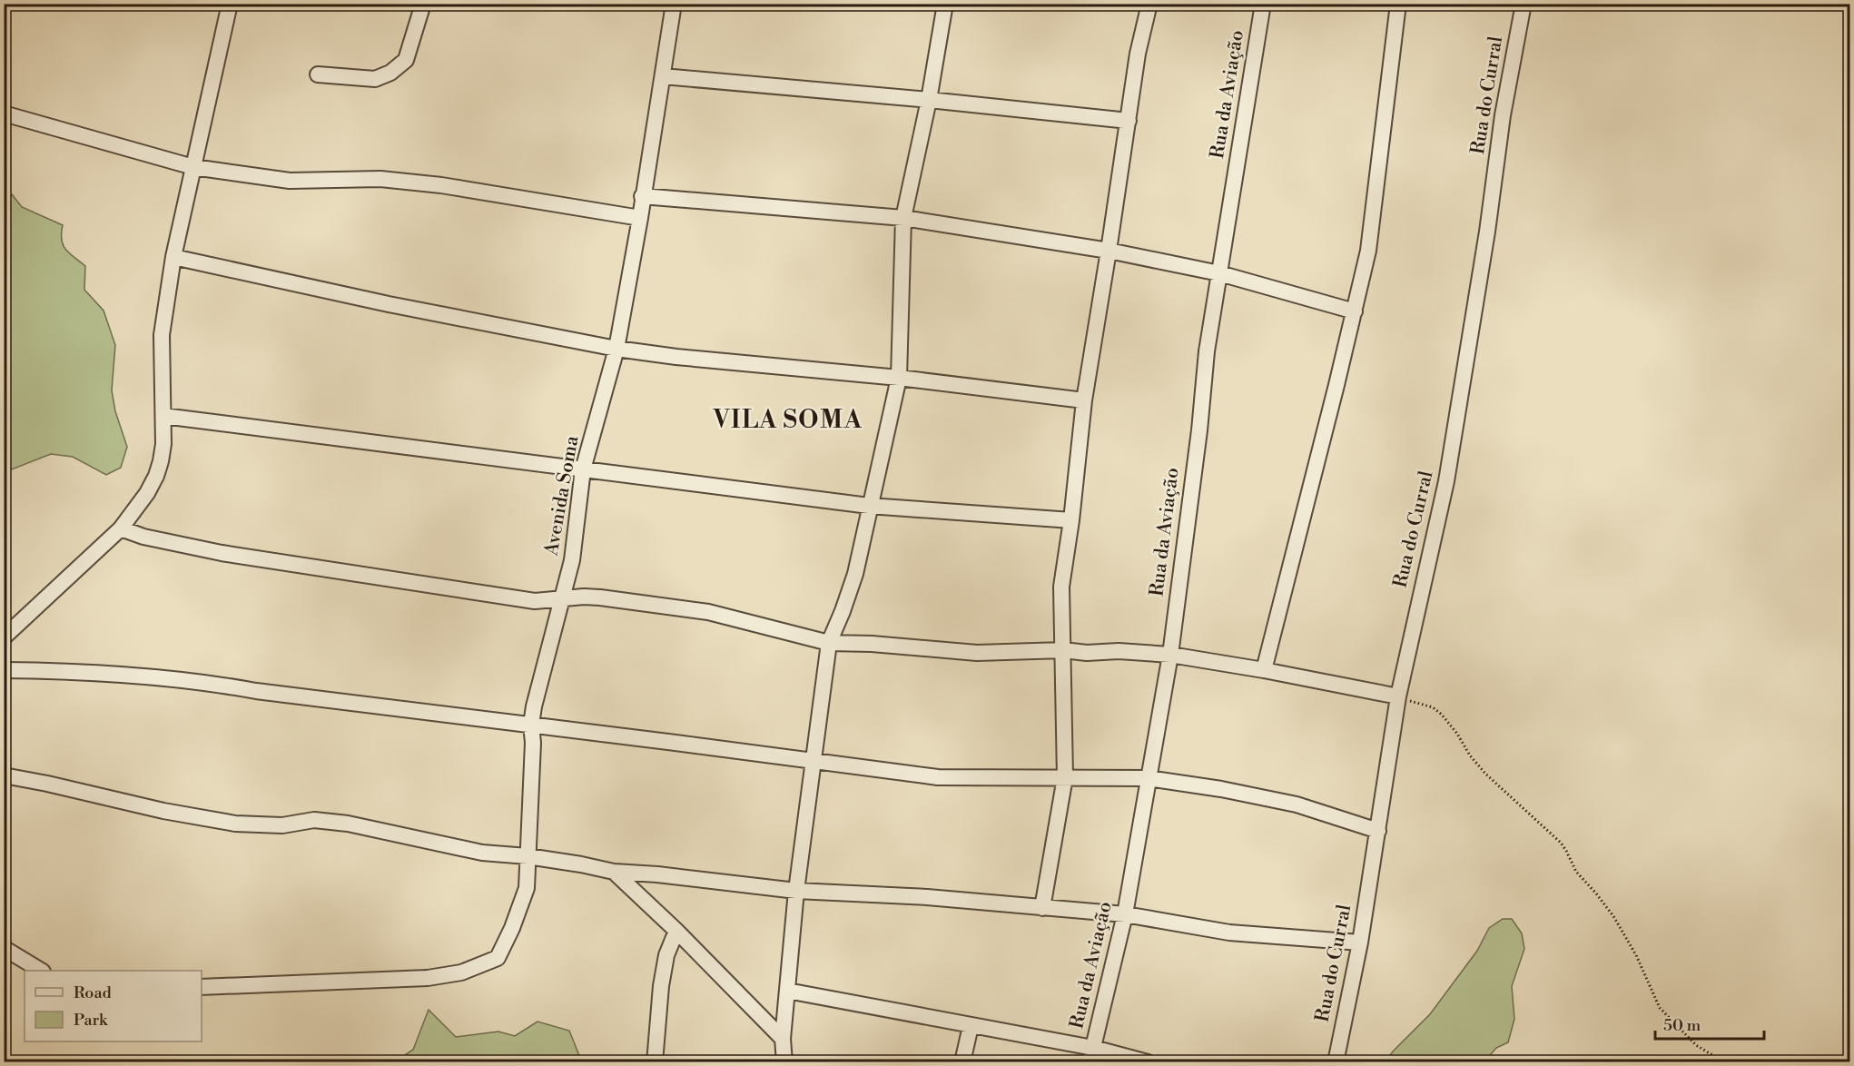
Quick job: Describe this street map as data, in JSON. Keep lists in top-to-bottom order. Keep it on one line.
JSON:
{"streets":{"street":["Rua da Aviação","Rua do Curral","Avenida Soma"]},"districts":["VILA SOMA"],"legend":["Road","Park"],"scale_bar":"50 m"}
